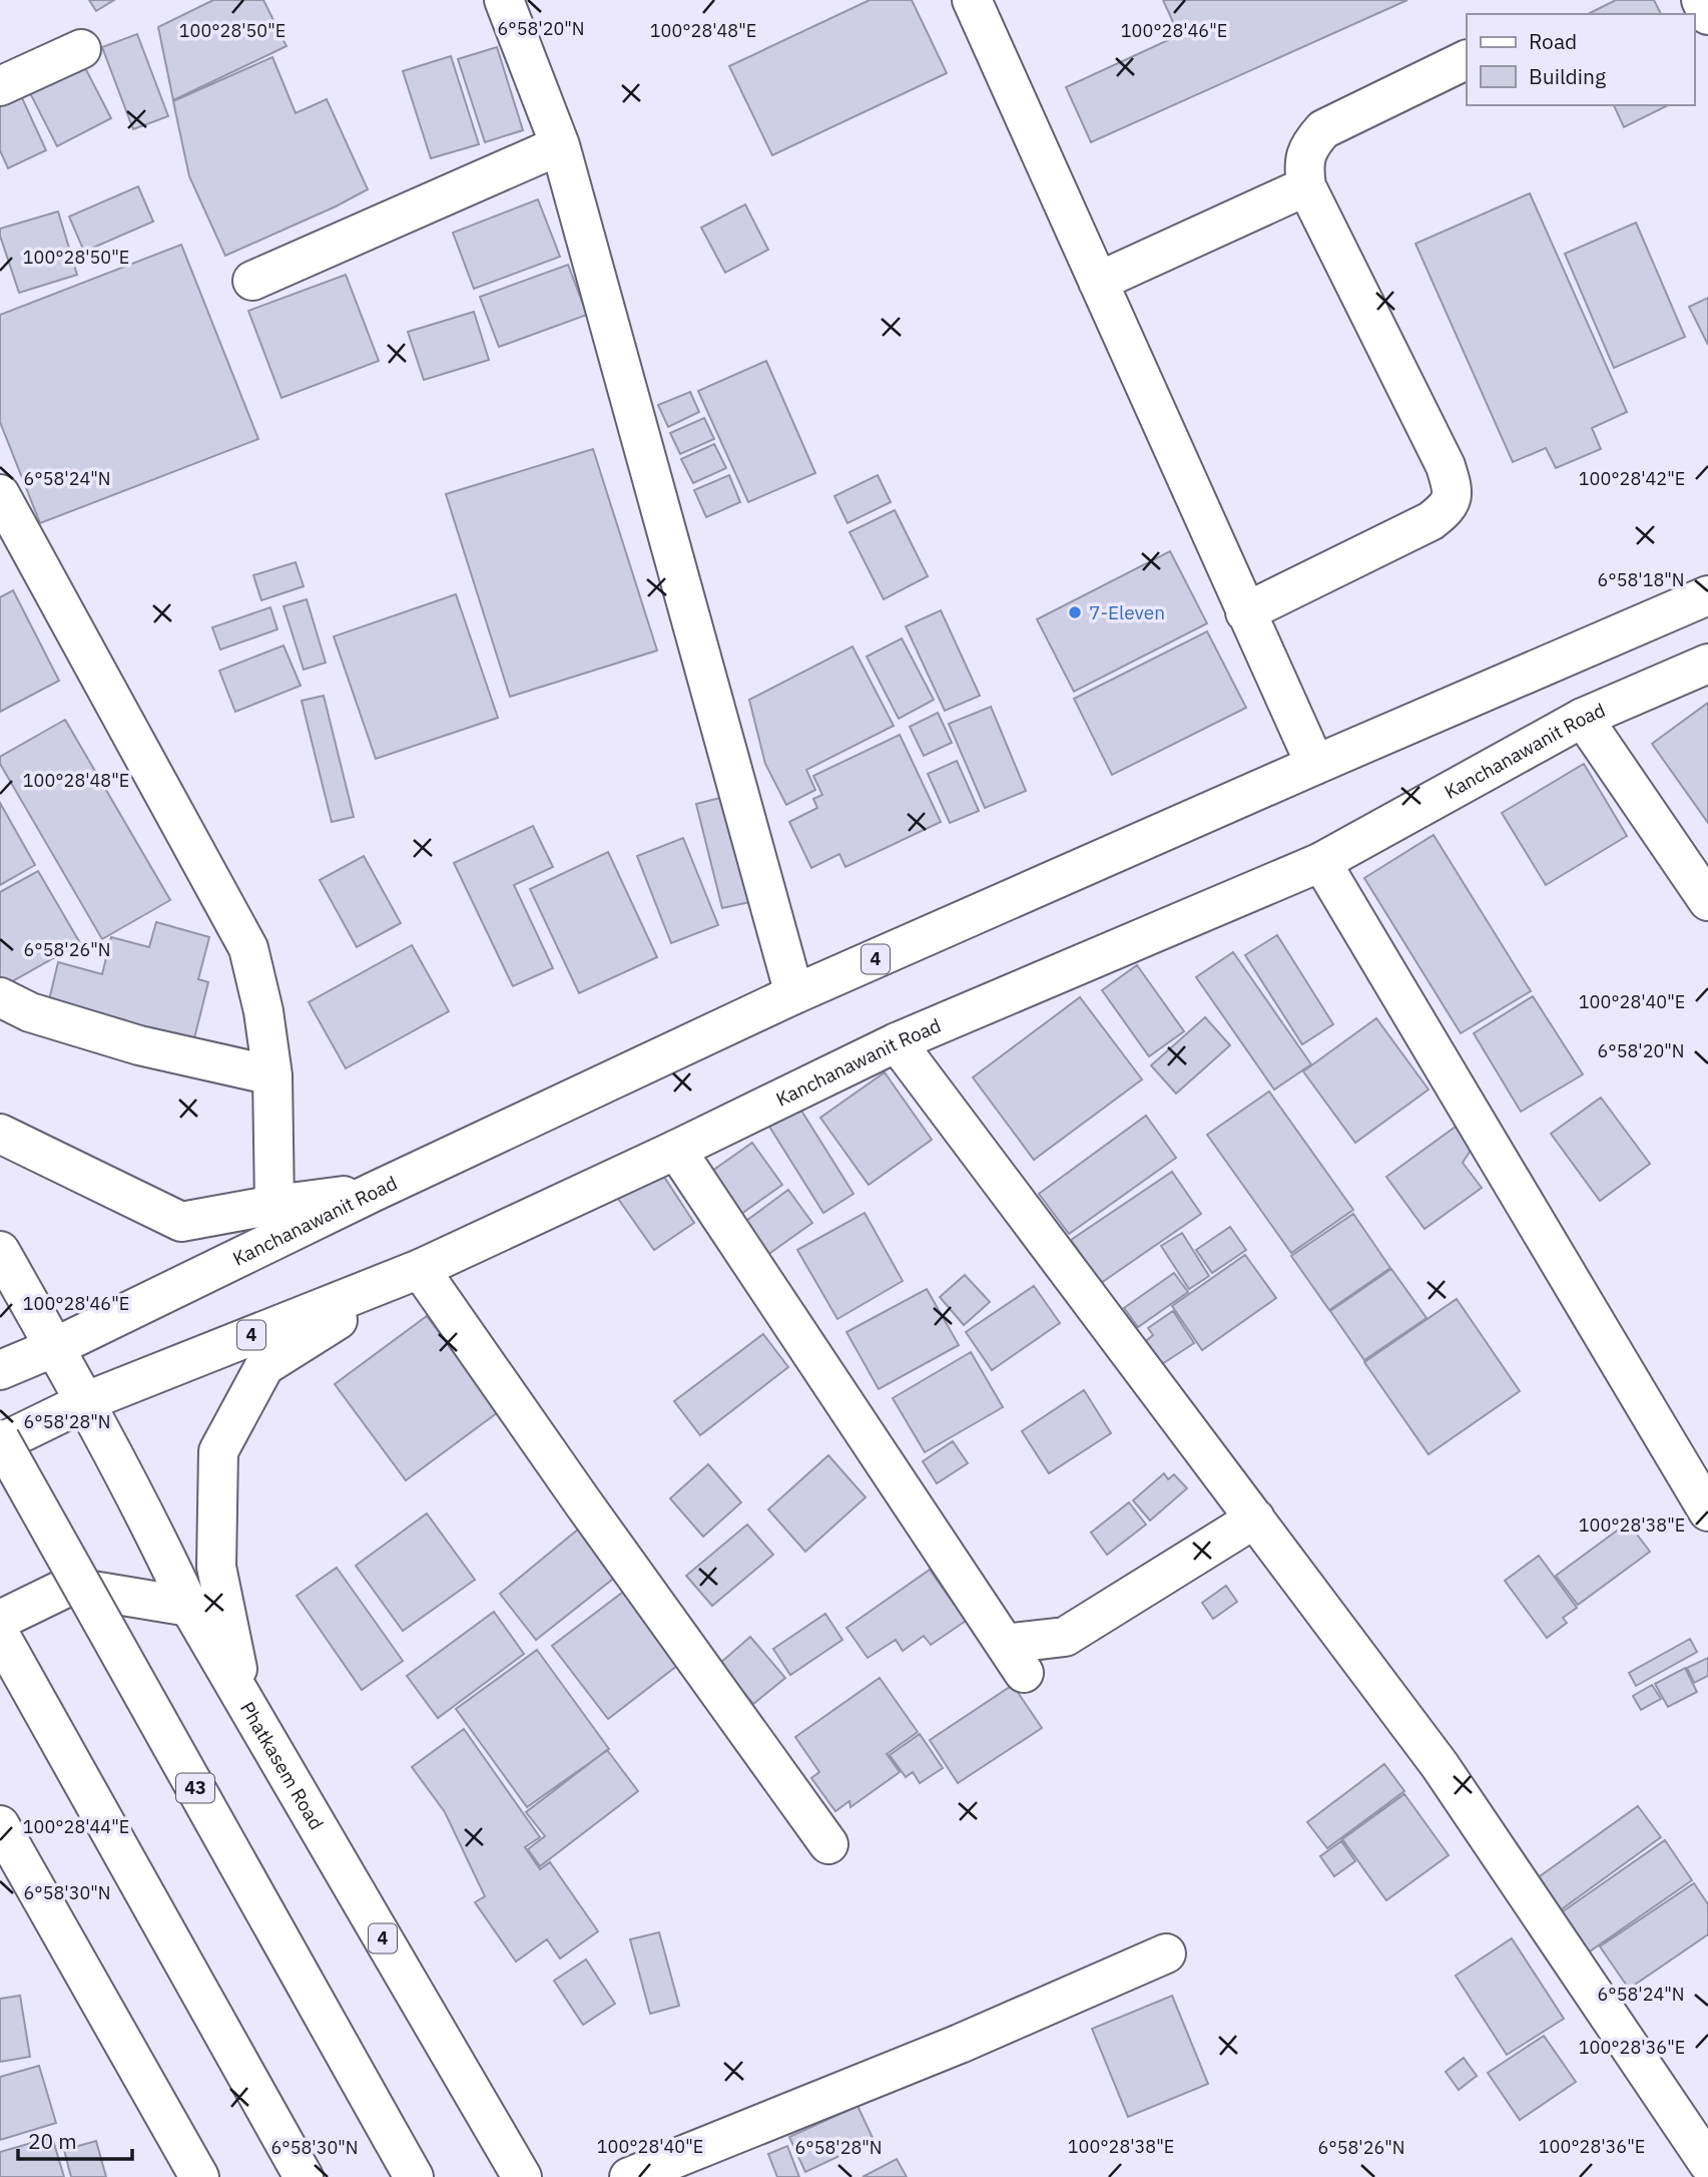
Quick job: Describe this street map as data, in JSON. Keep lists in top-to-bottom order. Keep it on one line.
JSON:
{"streets":{"main road":["Kanchanawanit Road","4","Phatkasem Road","43"]},"crossings":[["Kanchanawanit Road","Phatkasem Road"],["Kanchanawanit Road","43"]],"places":["7-Eleven"],"legend":["Road","Building"],"scale_bar":"20 m","coordinates":["6°58'20\"N","100°28'50\"E","100°28'48\"E","100°28'46\"E","100°28'42\"E","6°58'24\"N","6°58'18\"N","6°58'26\"N","100°28'40\"E","6°58'28\"N","100°28'38\"E","100°28'44\"E","6°58'30\"N","100°28'36\"E"]}
